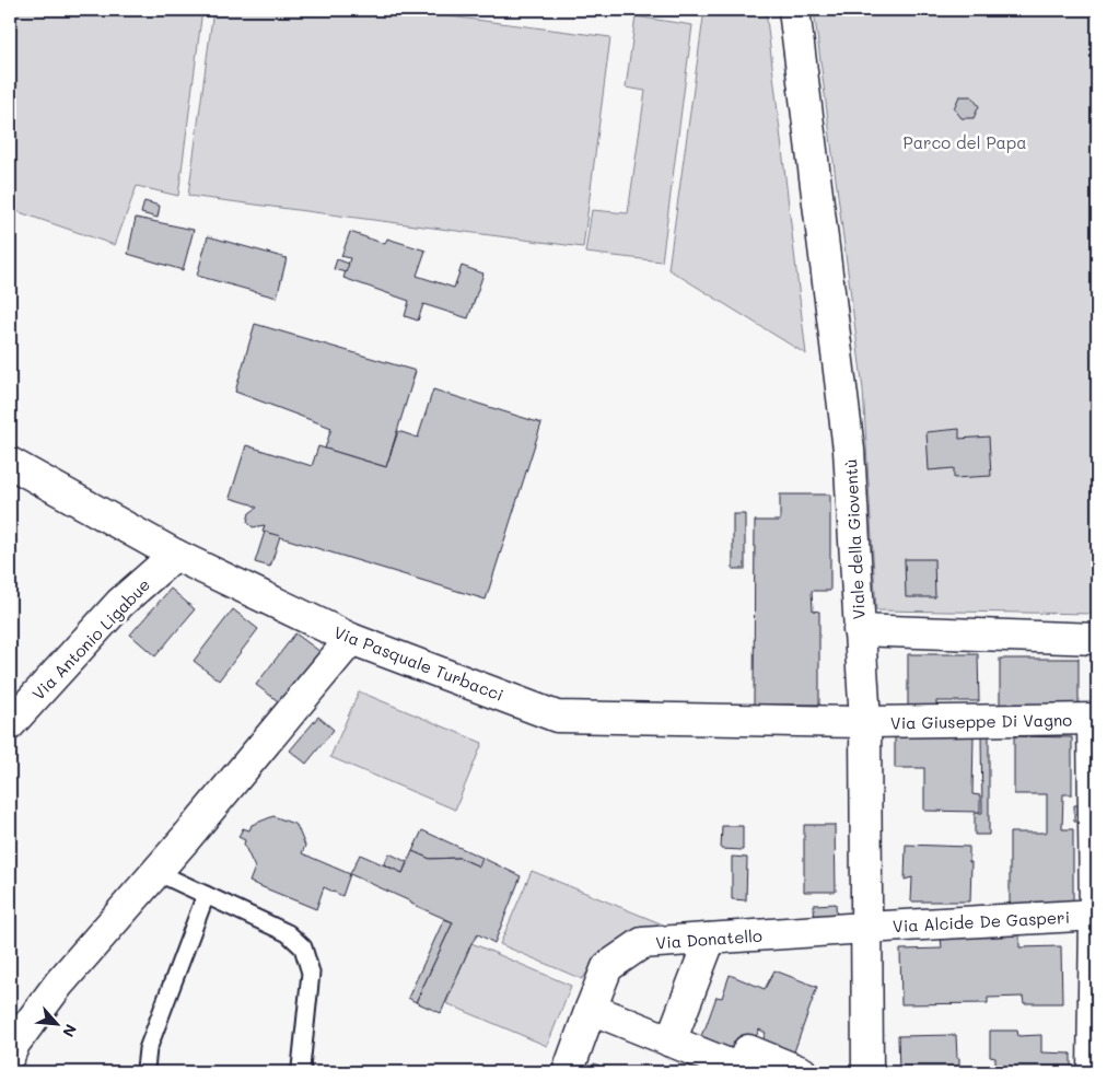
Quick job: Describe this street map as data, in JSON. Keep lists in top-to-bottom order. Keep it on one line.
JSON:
{"streets":{"street":["Viale della Gioventù","Via Antonio Ligabue","Via Pasquale Turbacci","Via Giuseppe Di Vagno","Via Alcide De Gasperi","Via Donatello"]},"crossings":[["Viale della Gioventù","Via Pasquale Turbacci"],["Viale della Gioventù","Via Giuseppe Di Vagno"],["Viale della Gioventù","Via Alcide De Gasperi"],["Viale della Gioventù","Via Donatello"],["Via Antonio Ligabue","Via Pasquale Turbacci"],["Via Pasquale Turbacci","Via Giuseppe Di Vagno"],["Via Alcide De Gasperi","Via Donatello"]],"parks":["Parco del Papa"],"north":"bottom right"}
